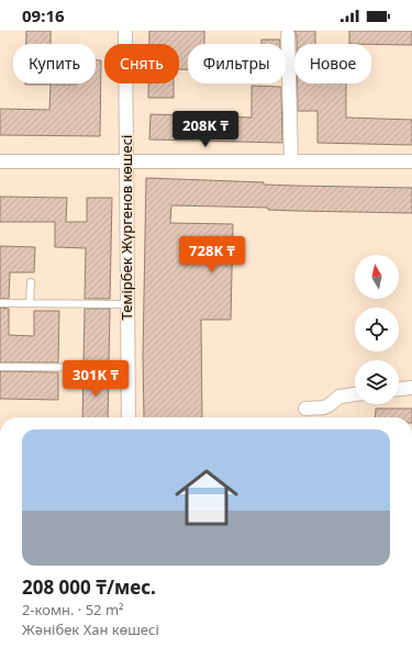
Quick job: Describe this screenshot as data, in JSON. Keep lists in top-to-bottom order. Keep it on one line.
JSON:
{"streets":{"street":["Темірбек Жүргенов көшесі"]},"north":"top","page":{"status":"09:16","chip":["Купить","Снять","Фильтры","Новое"],"price":["208K ₸","728K ₸","301K ₸"],"list":[{"name":"208 000 ₸/мес.","note":"2-комн. · 52 m² · Жәнібек Хан көшесі"}]}}
